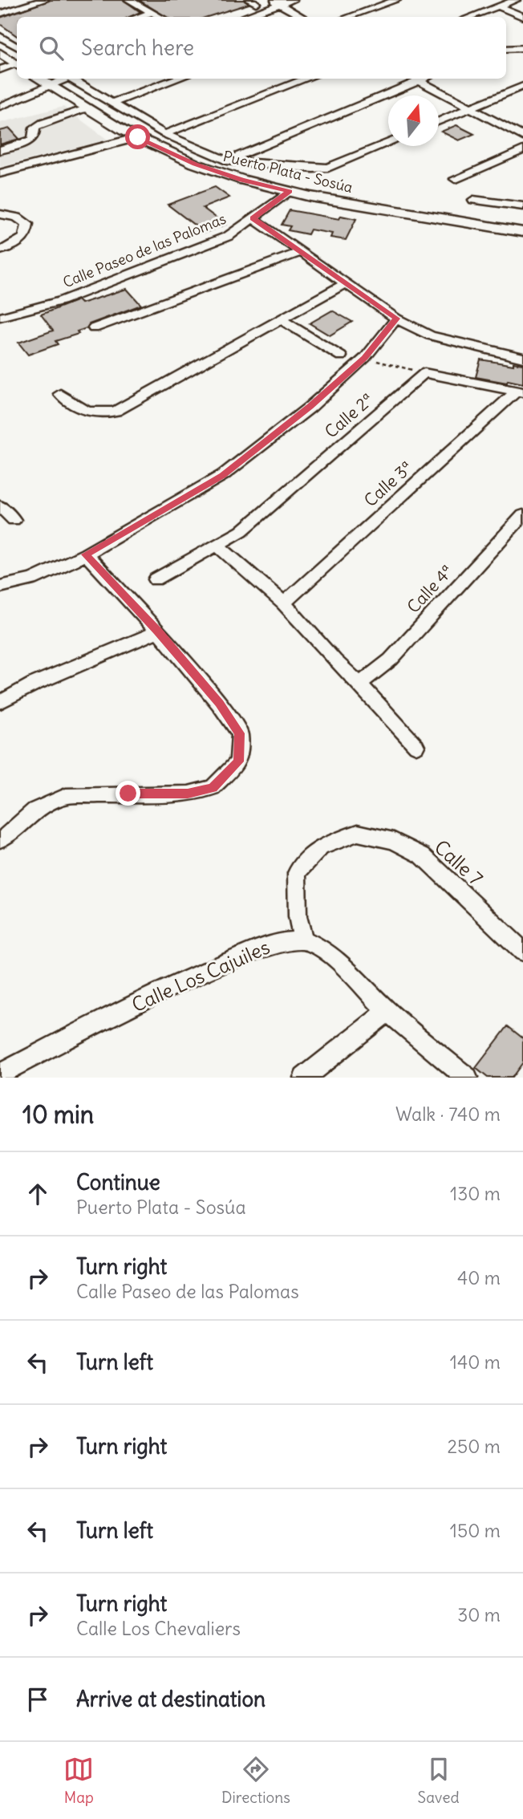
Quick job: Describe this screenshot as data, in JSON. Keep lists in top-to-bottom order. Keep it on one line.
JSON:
{"streets":{"main road":["Puerto Plata - Sosúa"],"street":["Calle Paseo de las Palomas","Calle 2ª","Calle 3ª","Calle 4ª","Calle 7","Calle Los Cajuiles"]},"crossings":[["Puerto Plata - Sosúa","Calle Paseo de las Palomas"],["Calle 7","Calle Los Cajuiles"]],"north":"top","page":{"search":"Search here","heading":["10 min","Walk · 740 m"],"list":[["Continue","Puerto Plata - Sosúa","130 m"],["Turn right","Calle Paseo de las Palomas","40 m"],["Turn left","140 m"],["Turn right","250 m"],["Turn left","150 m"],["Turn right","Calle Los Chevaliers","30 m"],"Arrive at destination"],"nav":["Map","Directions","Saved"]}}
